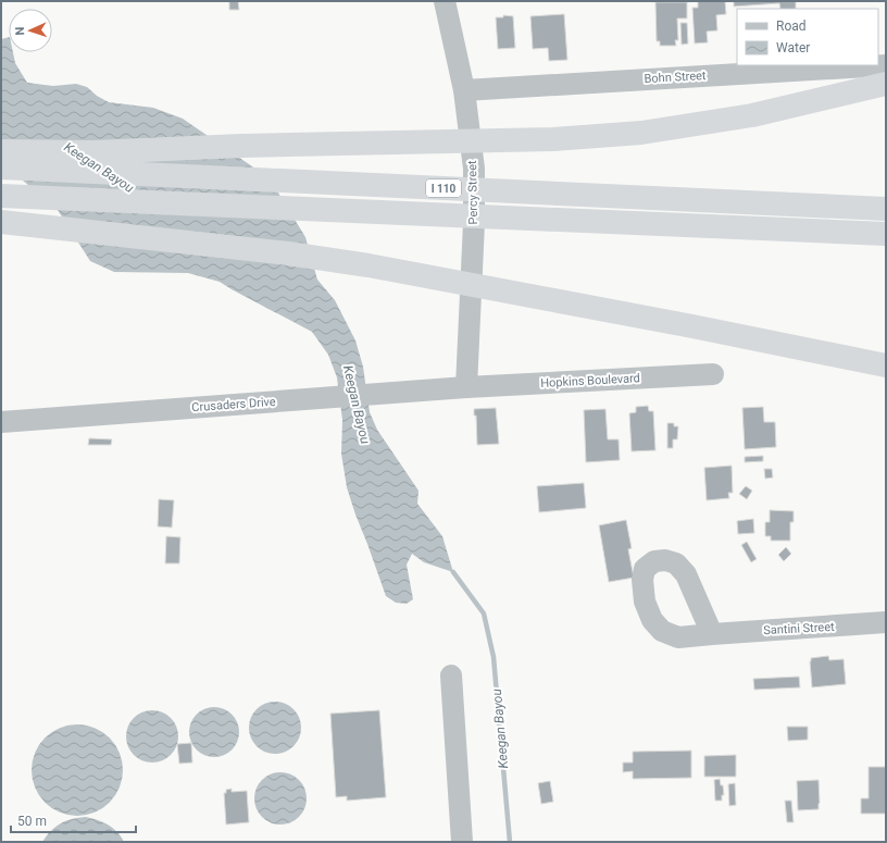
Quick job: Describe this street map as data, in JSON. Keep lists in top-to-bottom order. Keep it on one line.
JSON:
{"streets":{"highway":["I 110"],"street":["Bohn Street","Percy Street","Hopkins Boulevard","Crusaders Drive","Santini Street"]},"crossings":[["Bohn Street","Percy Street"],["Percy Street","Hopkins Boulevard"],["Percy Street","Crusaders Drive"],["Hopkins Boulevard","Crusaders Drive"]],"water":["Keegan Bayou"],"legend":["Road","Water"],"scale_bar":"50 m","north":"left"}
